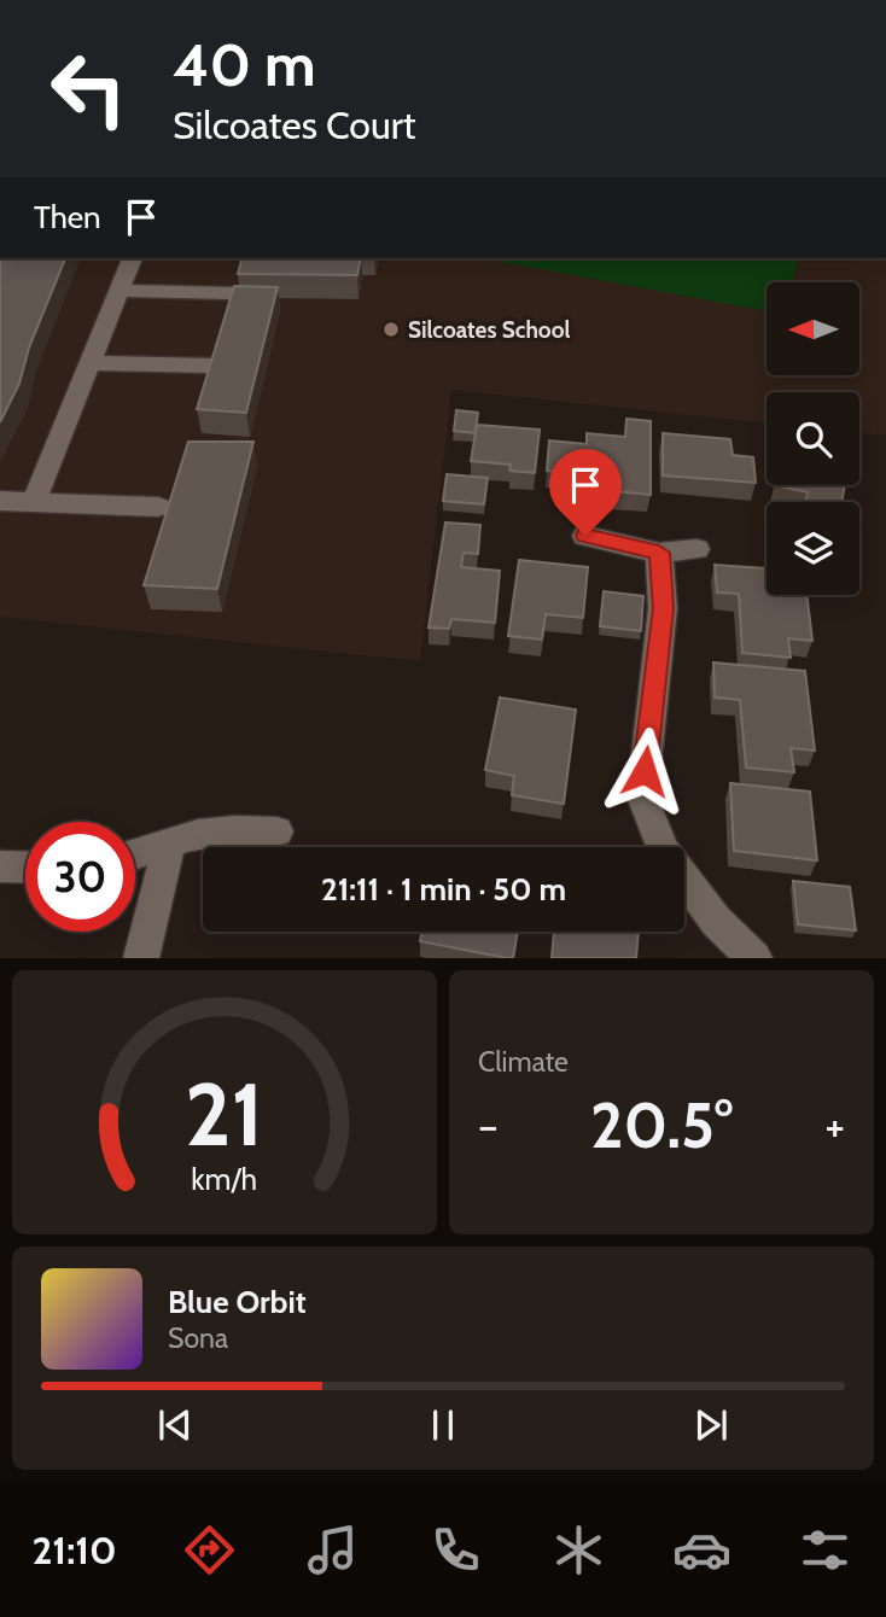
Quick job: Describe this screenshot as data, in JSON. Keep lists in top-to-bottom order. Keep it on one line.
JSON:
{"places":["Silcoates School"],"north":"left","page":{"turn":["40 m","Silcoates Court"],"then":"Then","limit":"30","trip":"21:11 · 1 min · 50 m","tile":"Climate","heat":["−","20.5°","+"],"song":["Blue Orbit","Sona"],"tabs":"21:10","gauge":["21","km/h"]}}
